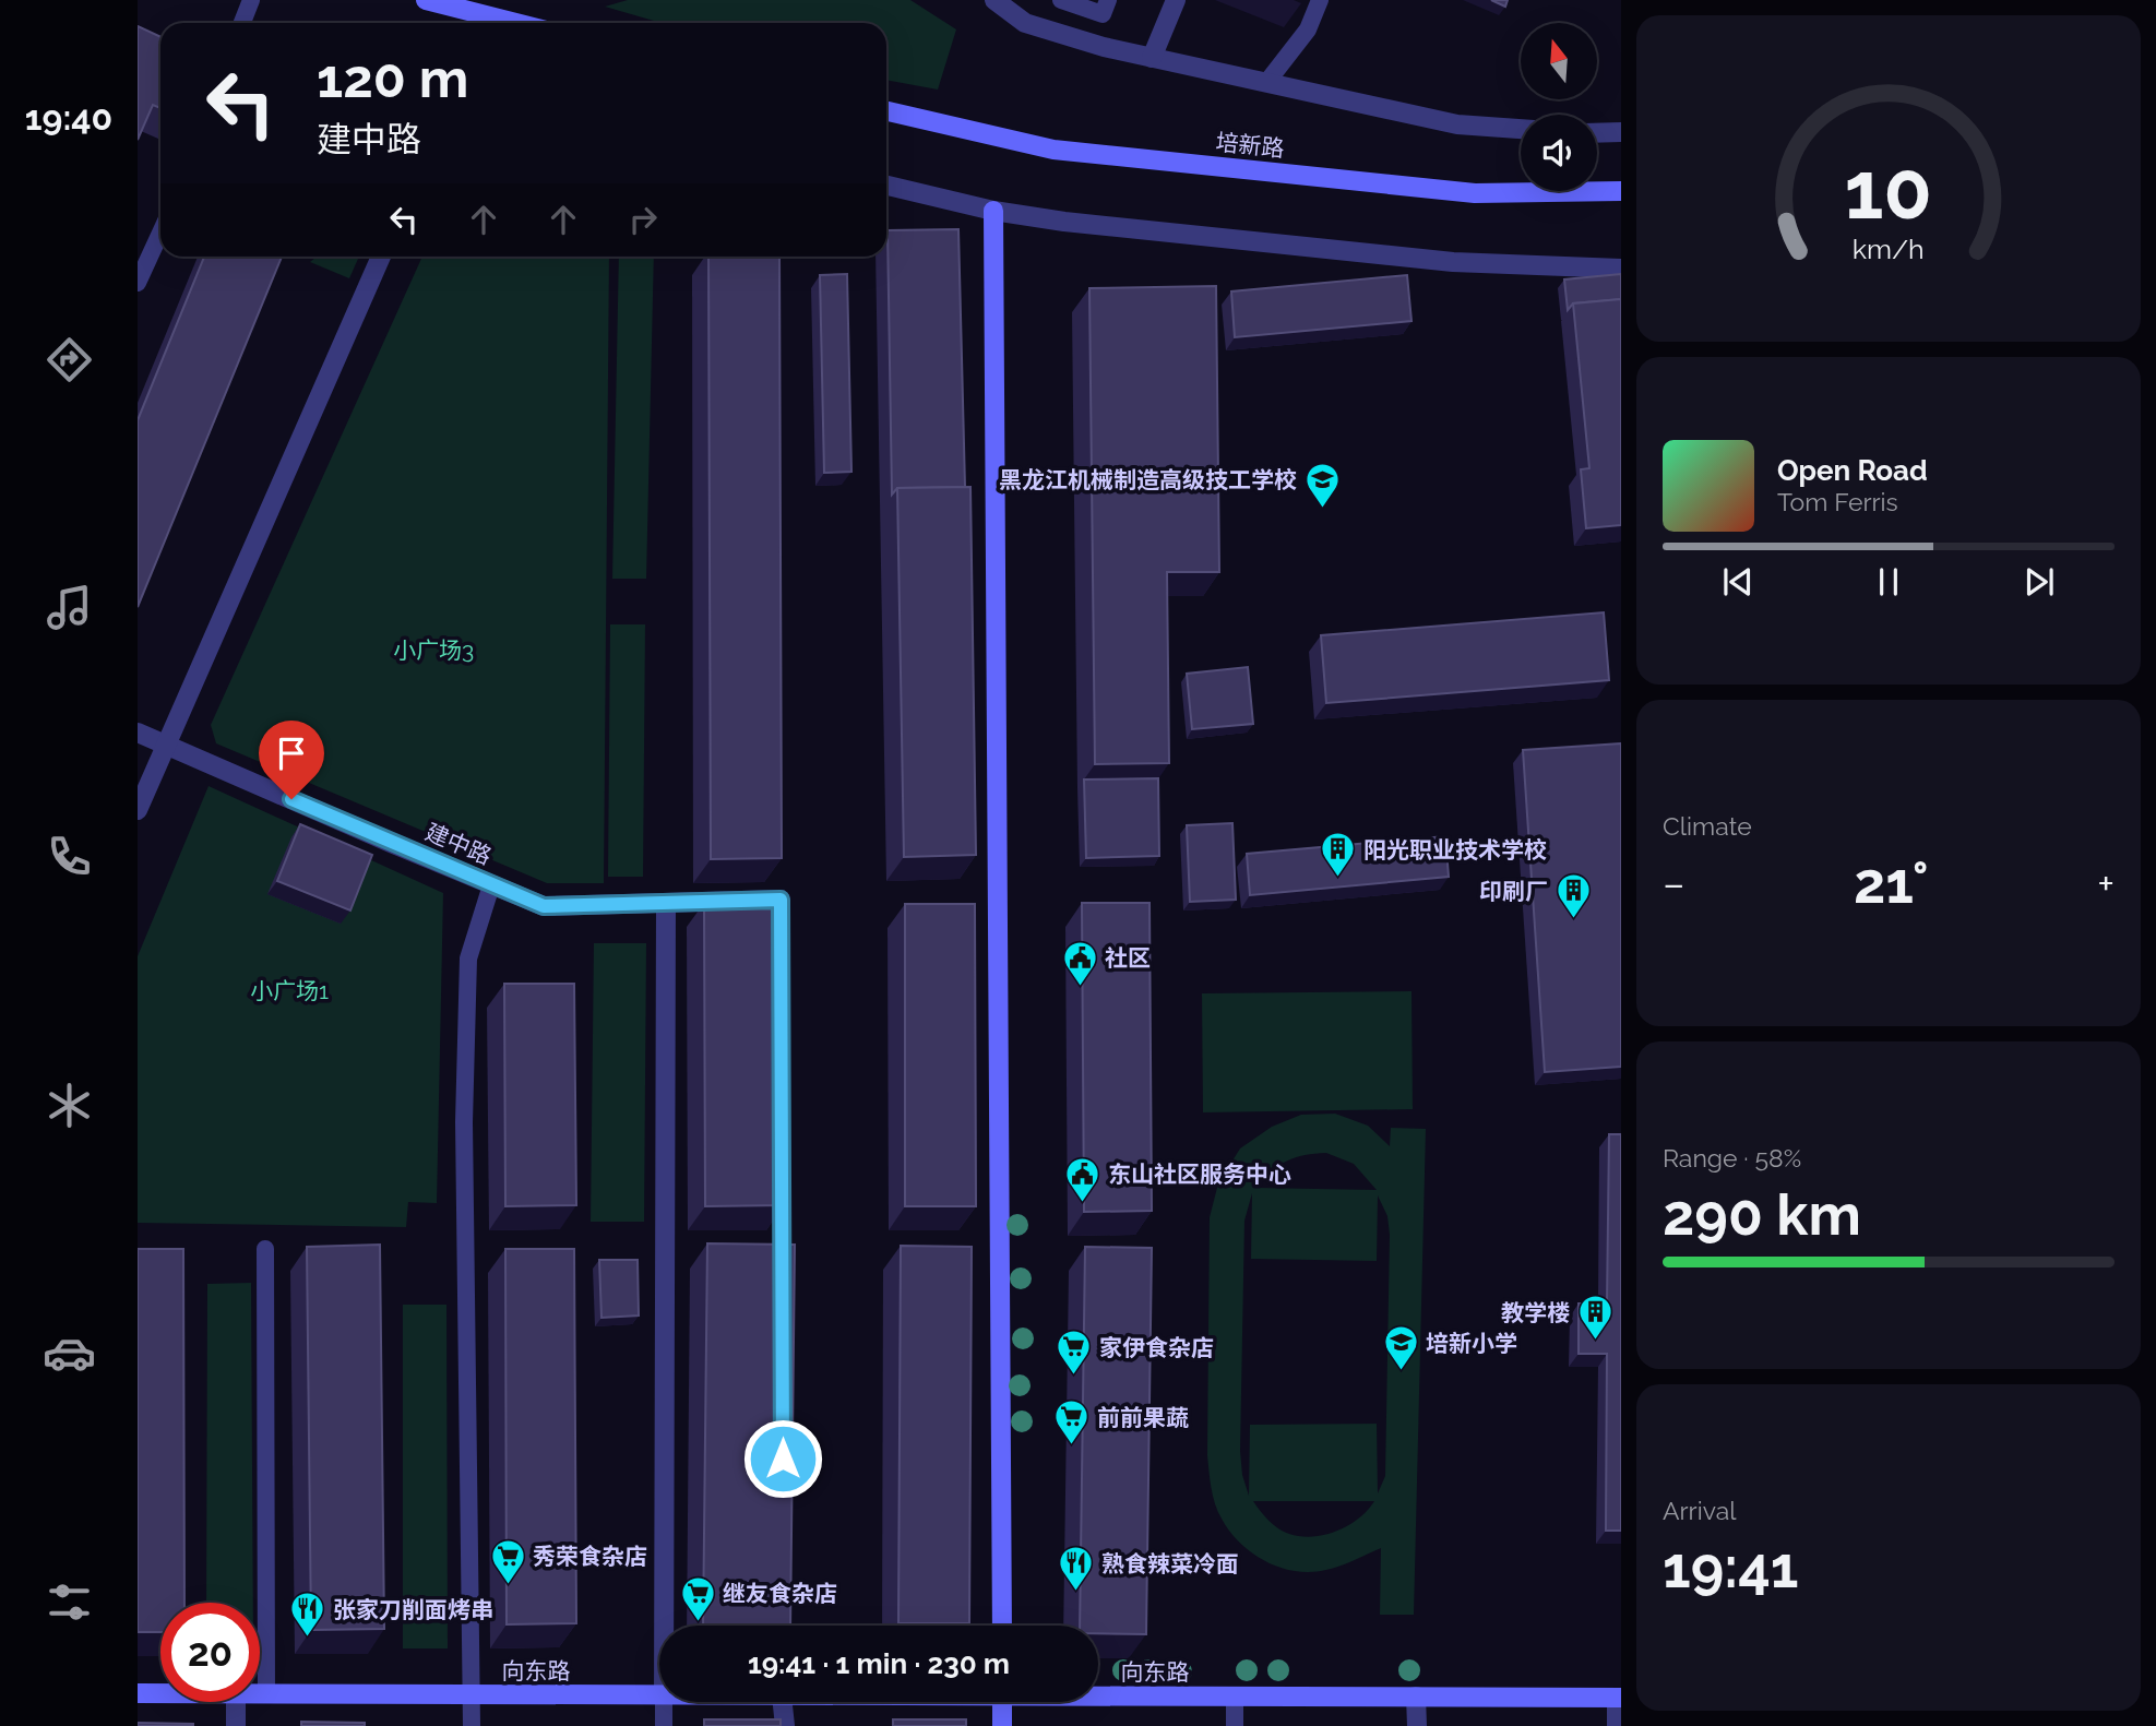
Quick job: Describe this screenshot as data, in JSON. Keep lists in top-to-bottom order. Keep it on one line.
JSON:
{"streets":{"street":["培新路","建中路","向东路"]},"parks":["小广场3","小广场1"],"places":{"school or university":["黑龙江机械制造高级技工学校","培新小学"],"building":["阳光职业技术学校","印刷厂","教学楼"],"public building":["社区","东山社区服务中心"],"supermarket":["家伊食杂店","前前果蔬","秀荣食杂店","继友食杂店"],"restaurant":["熟食辣菜冷面","张家刀削面烤串"]},"north":"top","page":{"tabs":"19:40","turn":["120 m","建中路"],"song":["Open Road","Tom Ferris"],"tile":["Climate",["Range · 58%","290 km"],["Arrival","19:41"]],"heat":["−","21°","+"],"limit":"20","trip":"19:41 · 1 min · 230 m","gauge":["10","km/h"]}}
